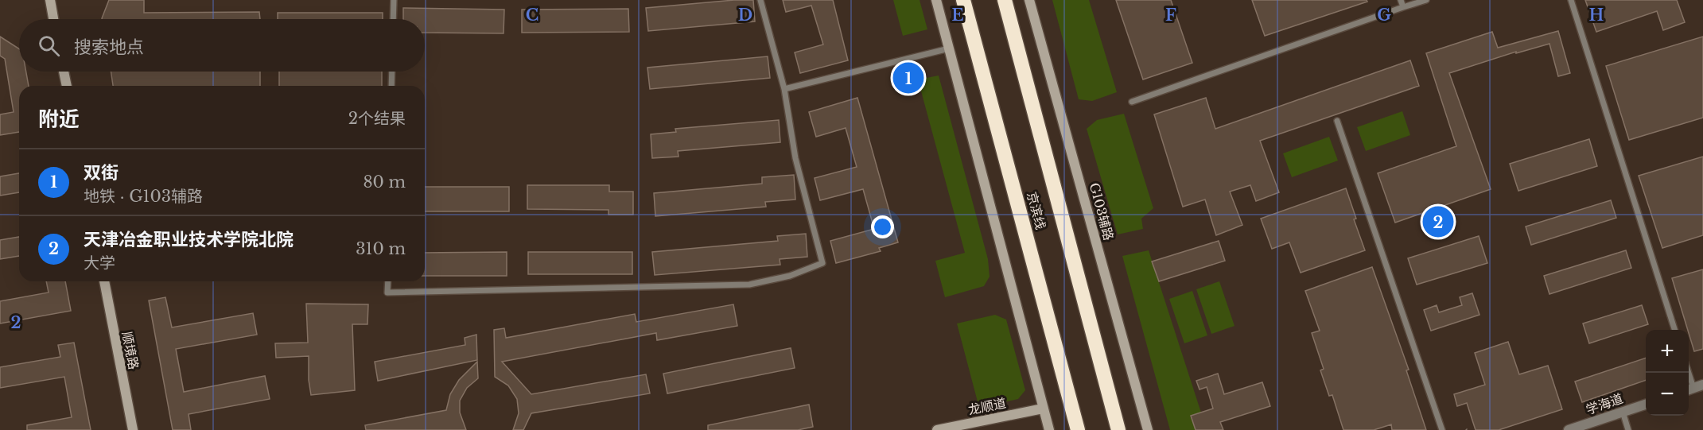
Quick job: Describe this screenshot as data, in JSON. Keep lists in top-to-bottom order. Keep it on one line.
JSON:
{"streets":{"highway":["京滨线"],"street":["G103辅路","顺境路","学海道","龙顺道"]},"page":{"search":"搜索地点","pins":["1","2"],"heading":["附近","2个结果"],"list":[{"mark":"1","name":"双街","note":"地铁 · G103辅路","value":"80 m"},{"mark":"2","name":"天津冶金职业技术学院北院","note":"大学","value":"310 m"}],"map_buttons":["+","−"]},"grid":{"columns":["C","D","E","F","G","H"],"rows":["2"]}}
